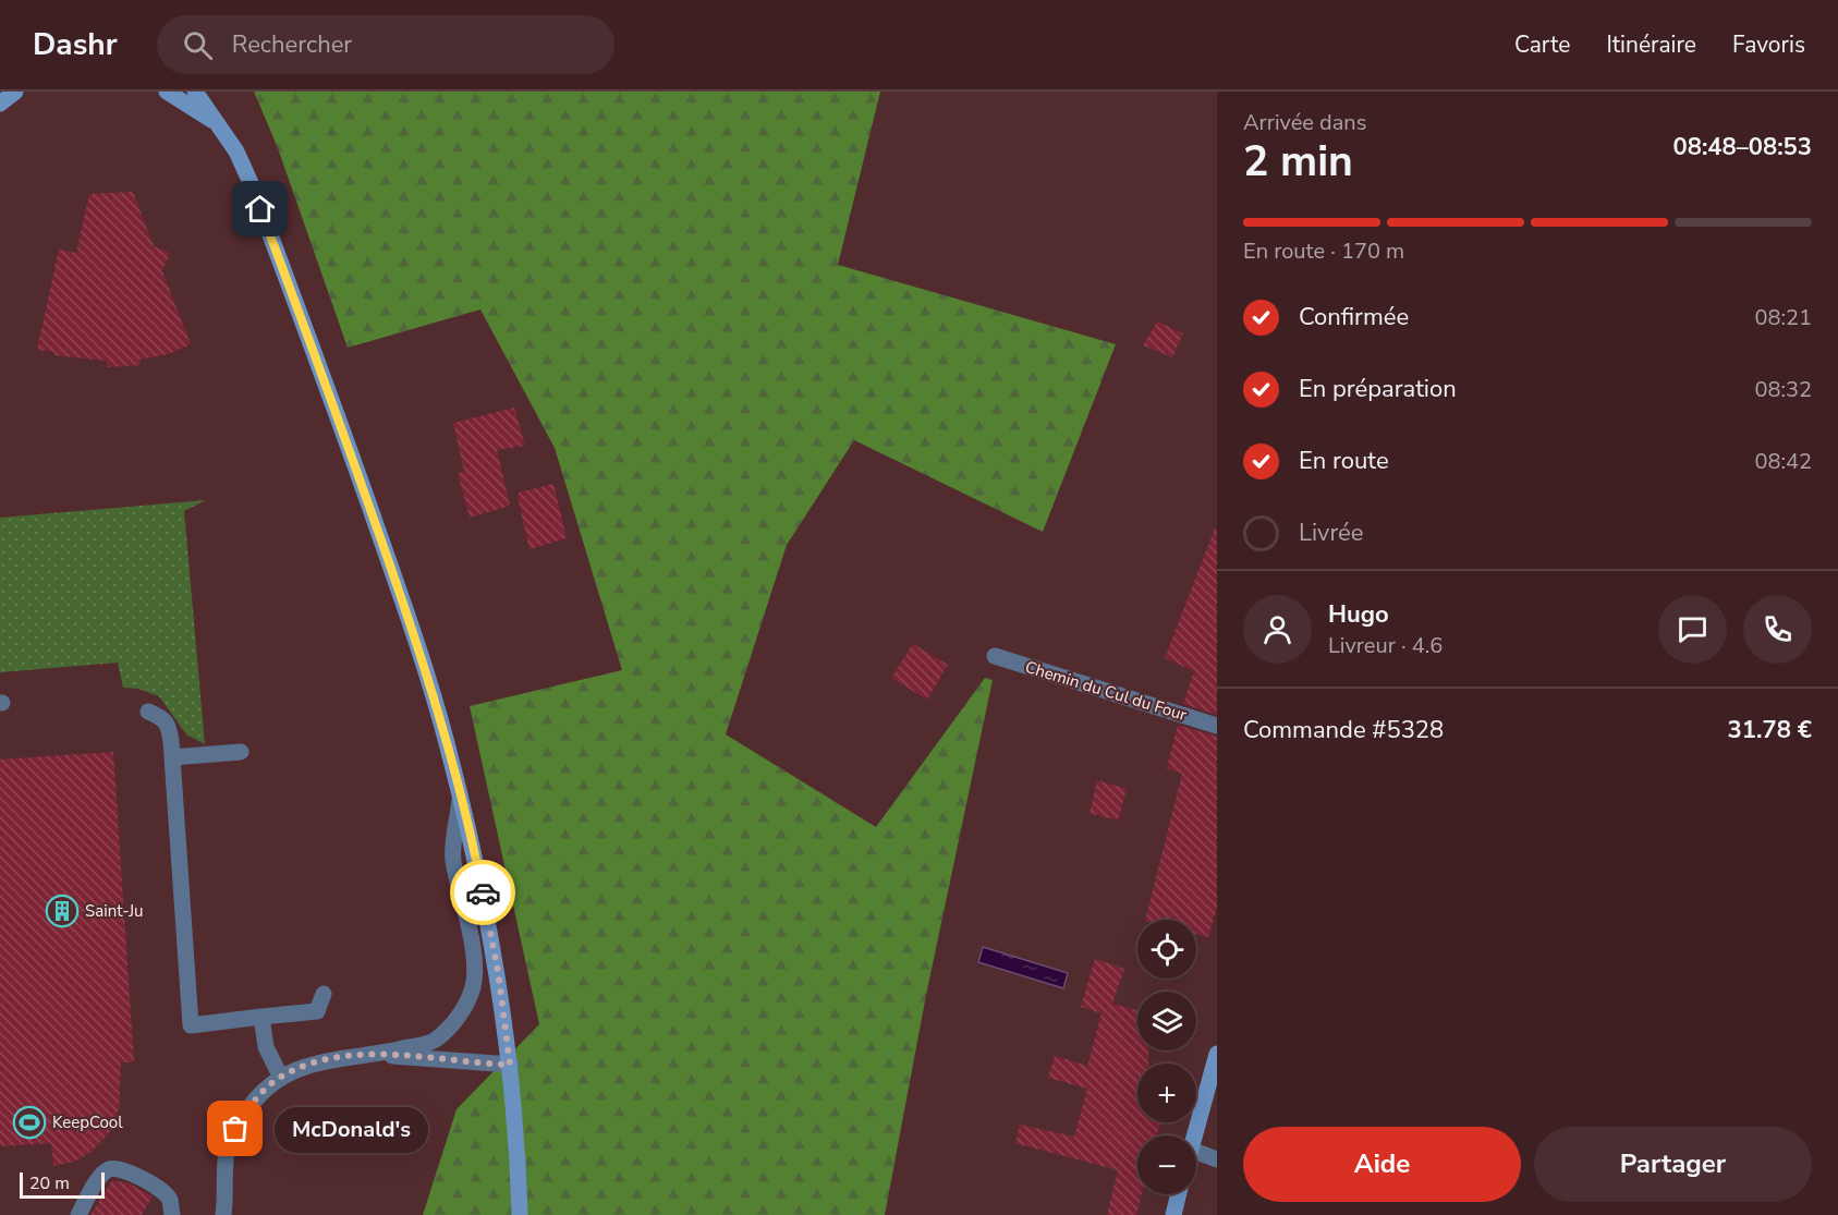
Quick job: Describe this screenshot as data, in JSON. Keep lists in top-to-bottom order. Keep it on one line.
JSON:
{"streets":{"street":["Chemin du Cul du Four"]},"places":{"building":["Saint-Ju"],"sports":["KeepCool"],"other":["McDonald's"]},"scale_bar":"20 m","page":{"header":"Dashr","search":"Rechercher","nav":["Carte","Itinéraire","Favoris"],"heading":["2 min","Arrivée dans","08:48–08:53"],"panel":["Hugo","Livreur · 4.6","Commande #5328","31.78 €"],"bar":"En route · 170 m","list":[["Confirmée","08:21"],["En préparation","08:32"],["En route","08:42"],"Livrée"],"map_buttons":["+","−"],"bubble":"McDonald's","buttons":["Aide","Partager"],"scale":"20 m"}}
